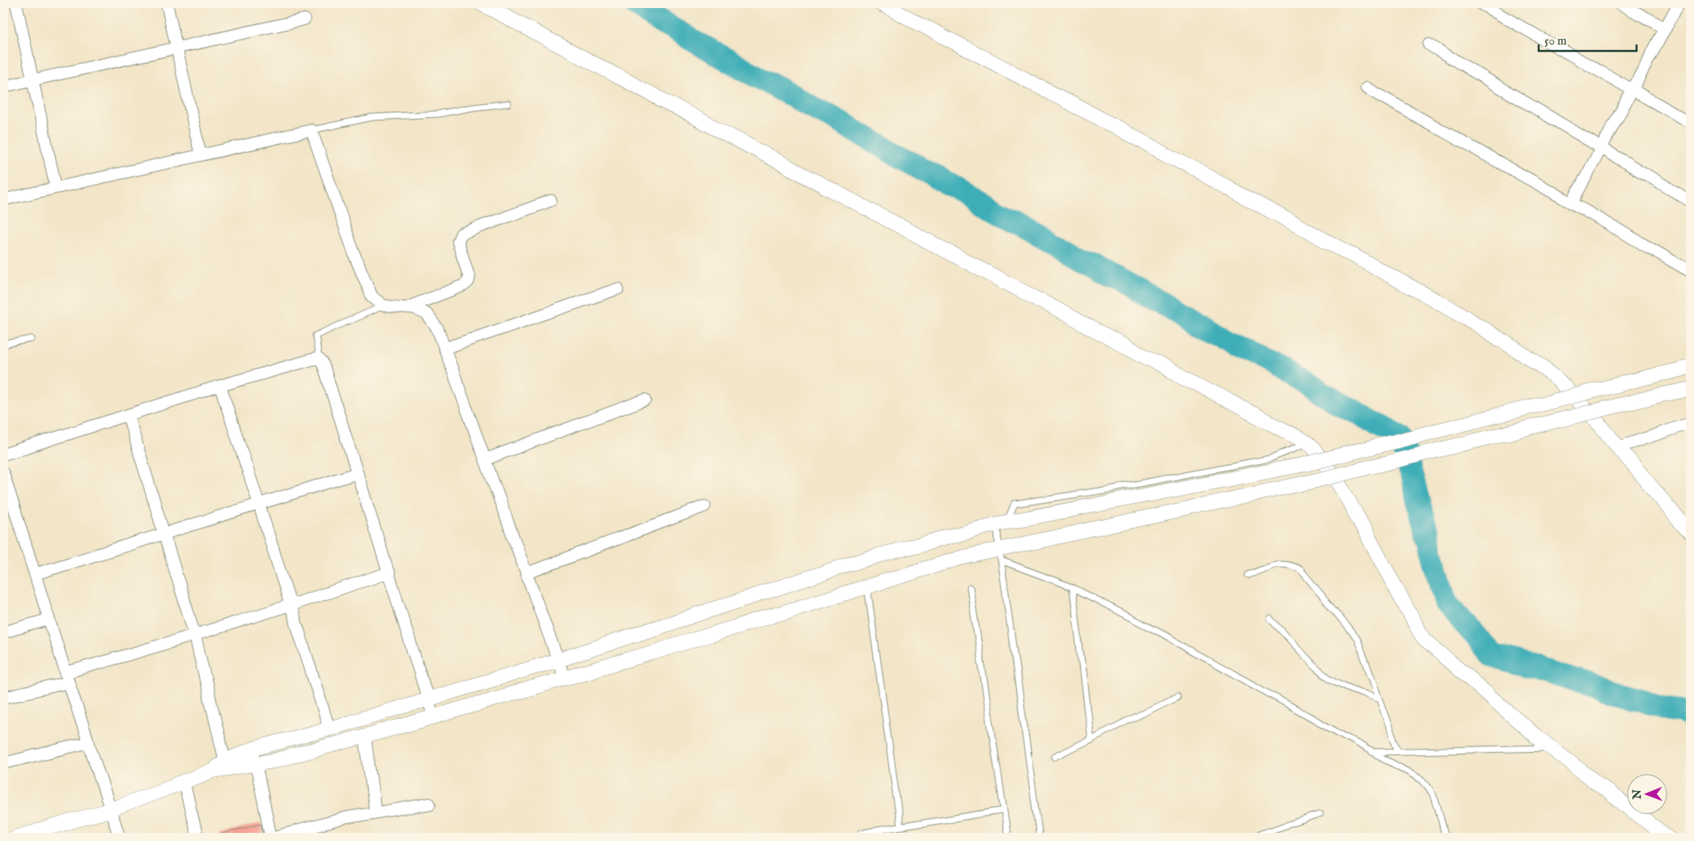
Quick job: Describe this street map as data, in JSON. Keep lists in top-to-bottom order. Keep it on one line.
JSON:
{"scale_bar":"50 m","north":"left"}
